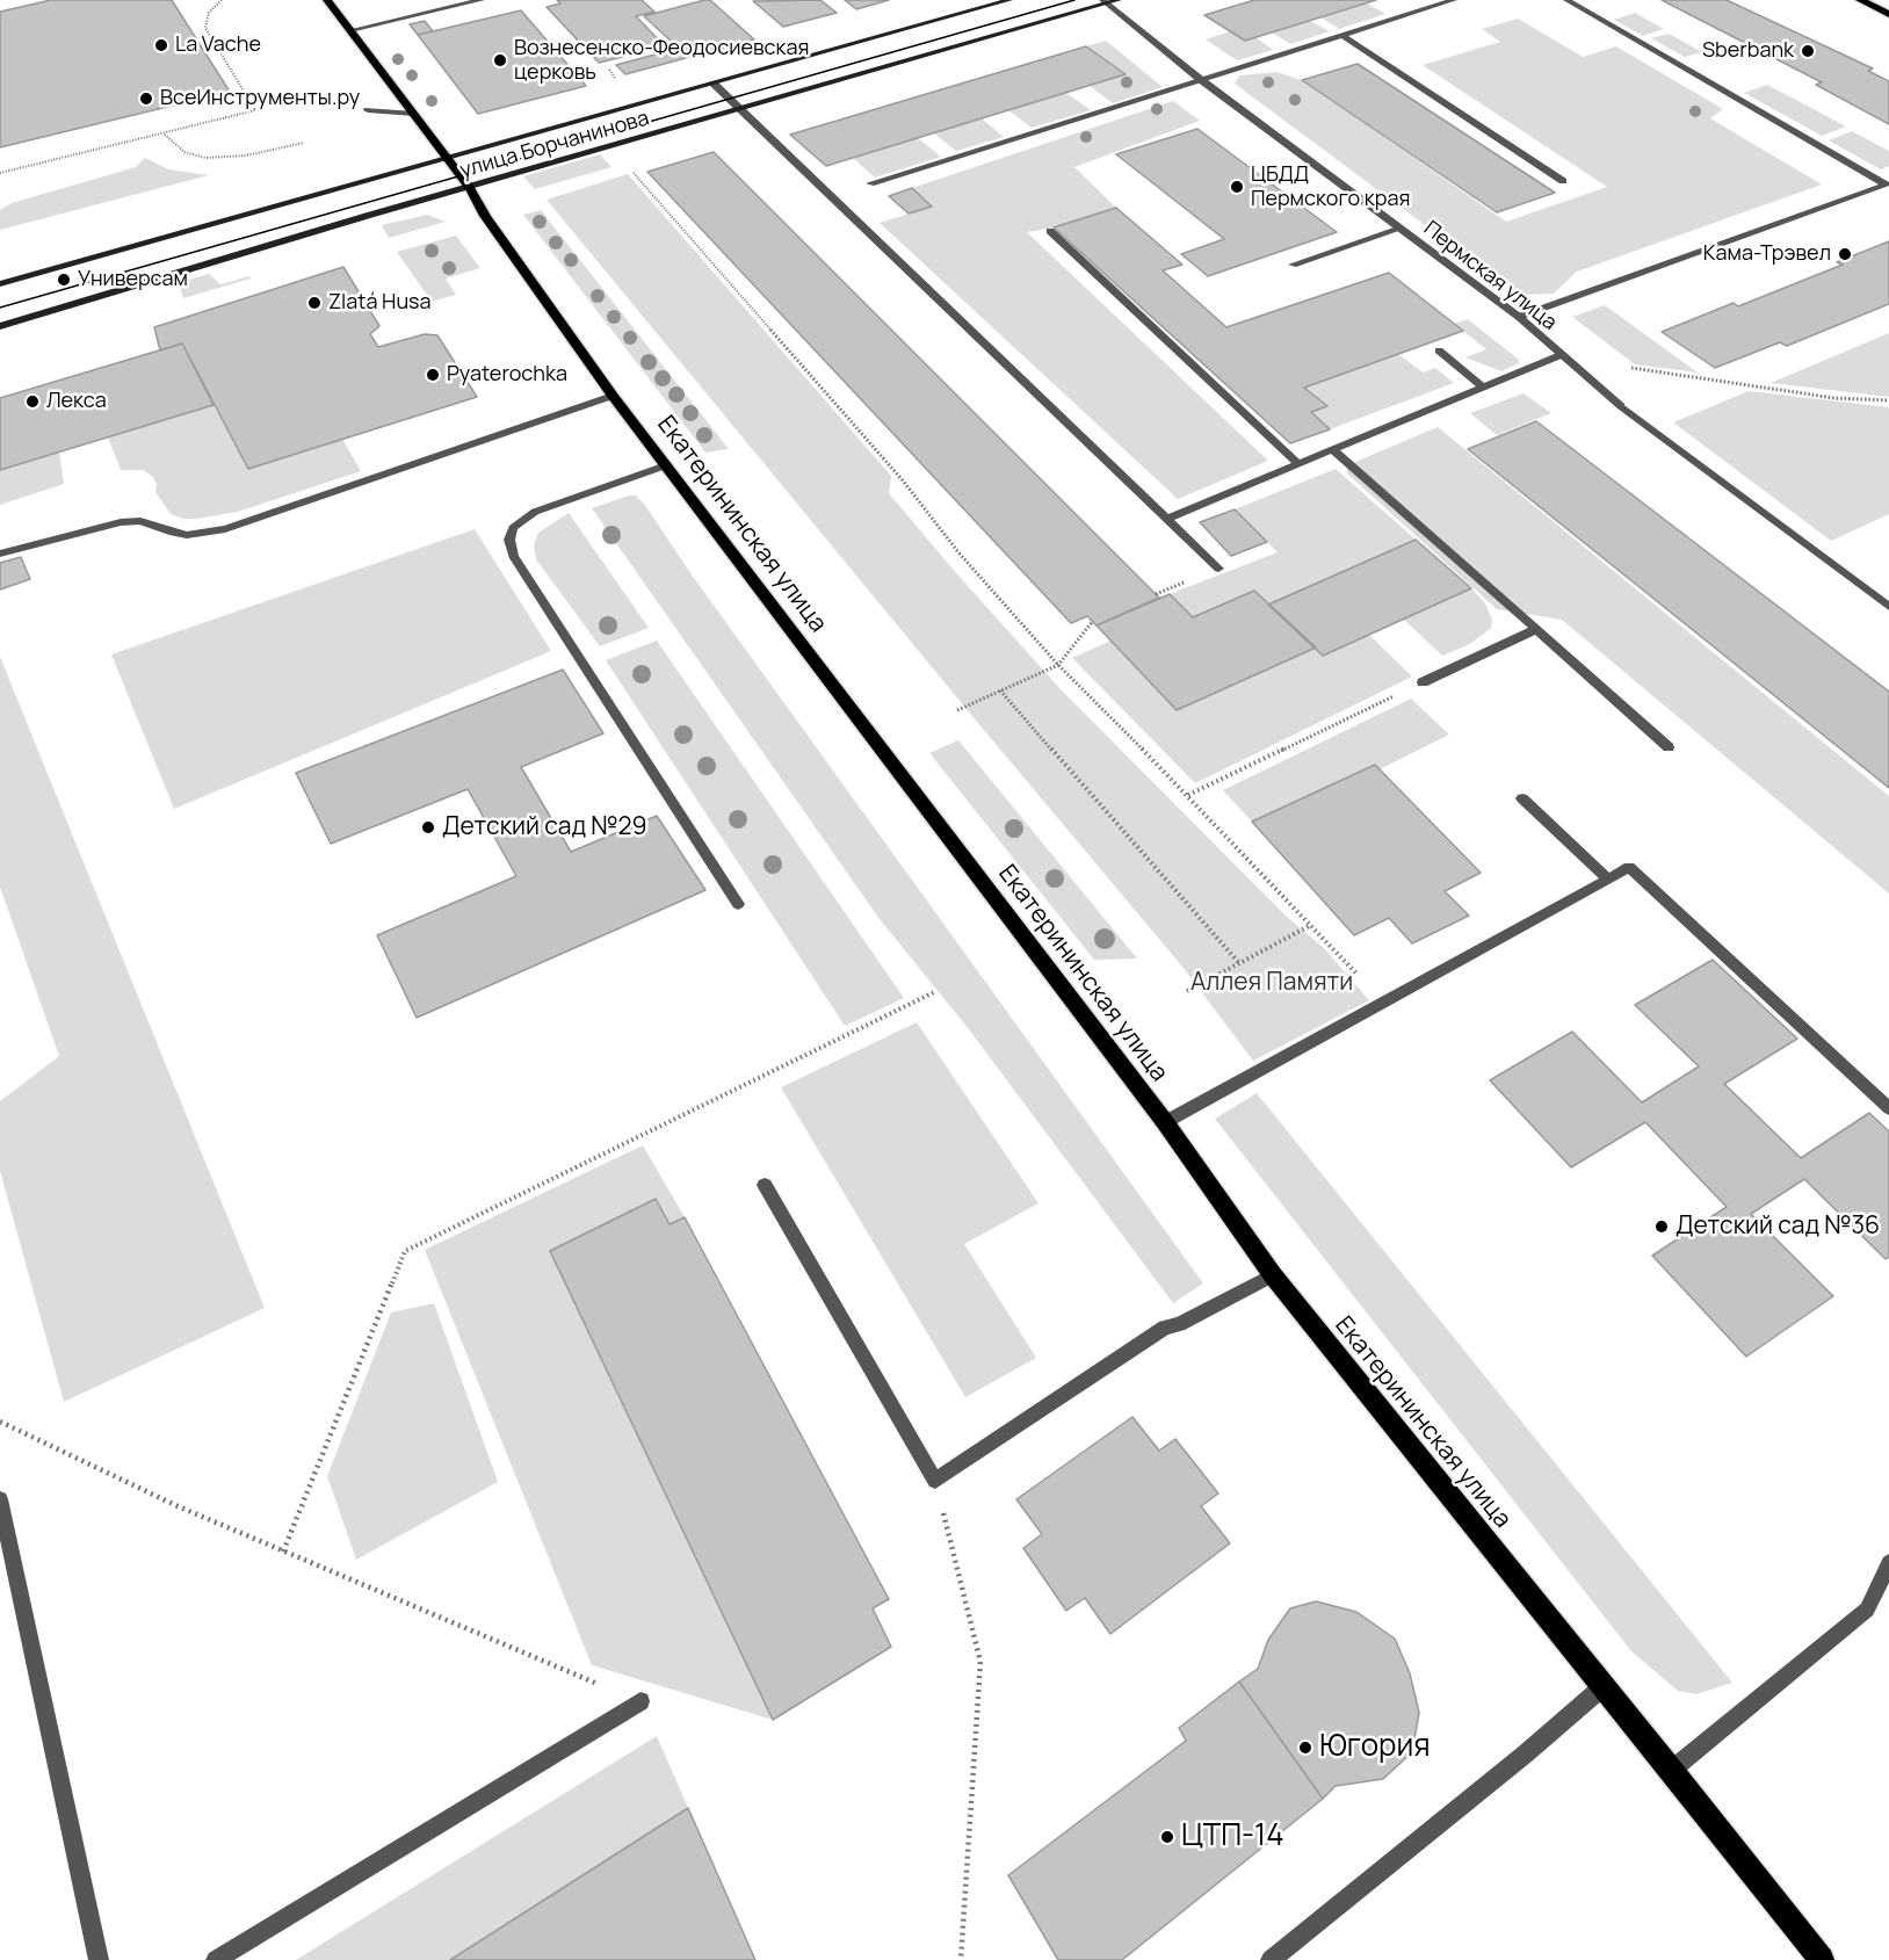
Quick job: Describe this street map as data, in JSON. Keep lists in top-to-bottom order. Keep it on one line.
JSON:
{"streets":{"main road":["улица Борчанинова","Екатерининская улица"],"street":["Пермская улица"]},"crossings":[["улица Борчанинова","Пермская улица"],["улица Борчанинова","Екатерининская улица"]],"parks":["Аллея Памяти"],"places":["La Vache","Sberbank","Вознесенско-Феодосиевская церковь","ВсеИнструменты.ру","ЦБДД Пермского края","Кама-Трэвел","Универсам","Zlatá Husa","Pyaterochka","Лекса","Детский сад №29","Детский сад №36","Югория","ЦТП-14"]}
